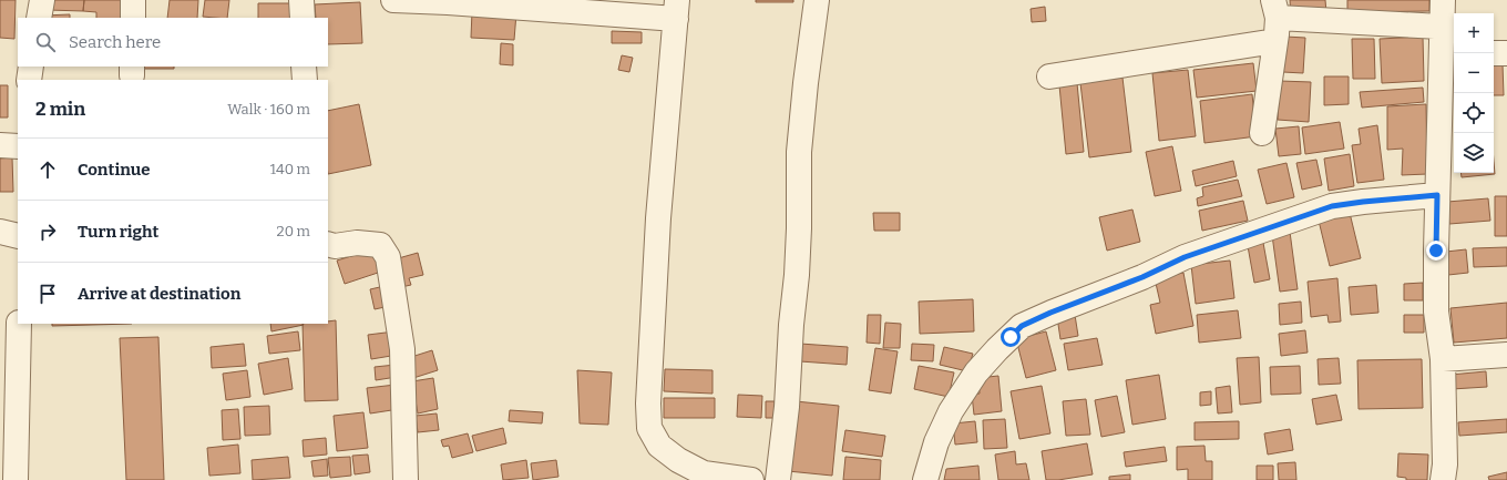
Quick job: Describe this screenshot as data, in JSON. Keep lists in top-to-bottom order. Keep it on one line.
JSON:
{"page":{"map_buttons":["+","−"],"search":"Search here","heading":["2 min","Walk · 160 m"],"list":[["Continue","140 m"],["Turn right","20 m"],"Arrive at destination"]}}
